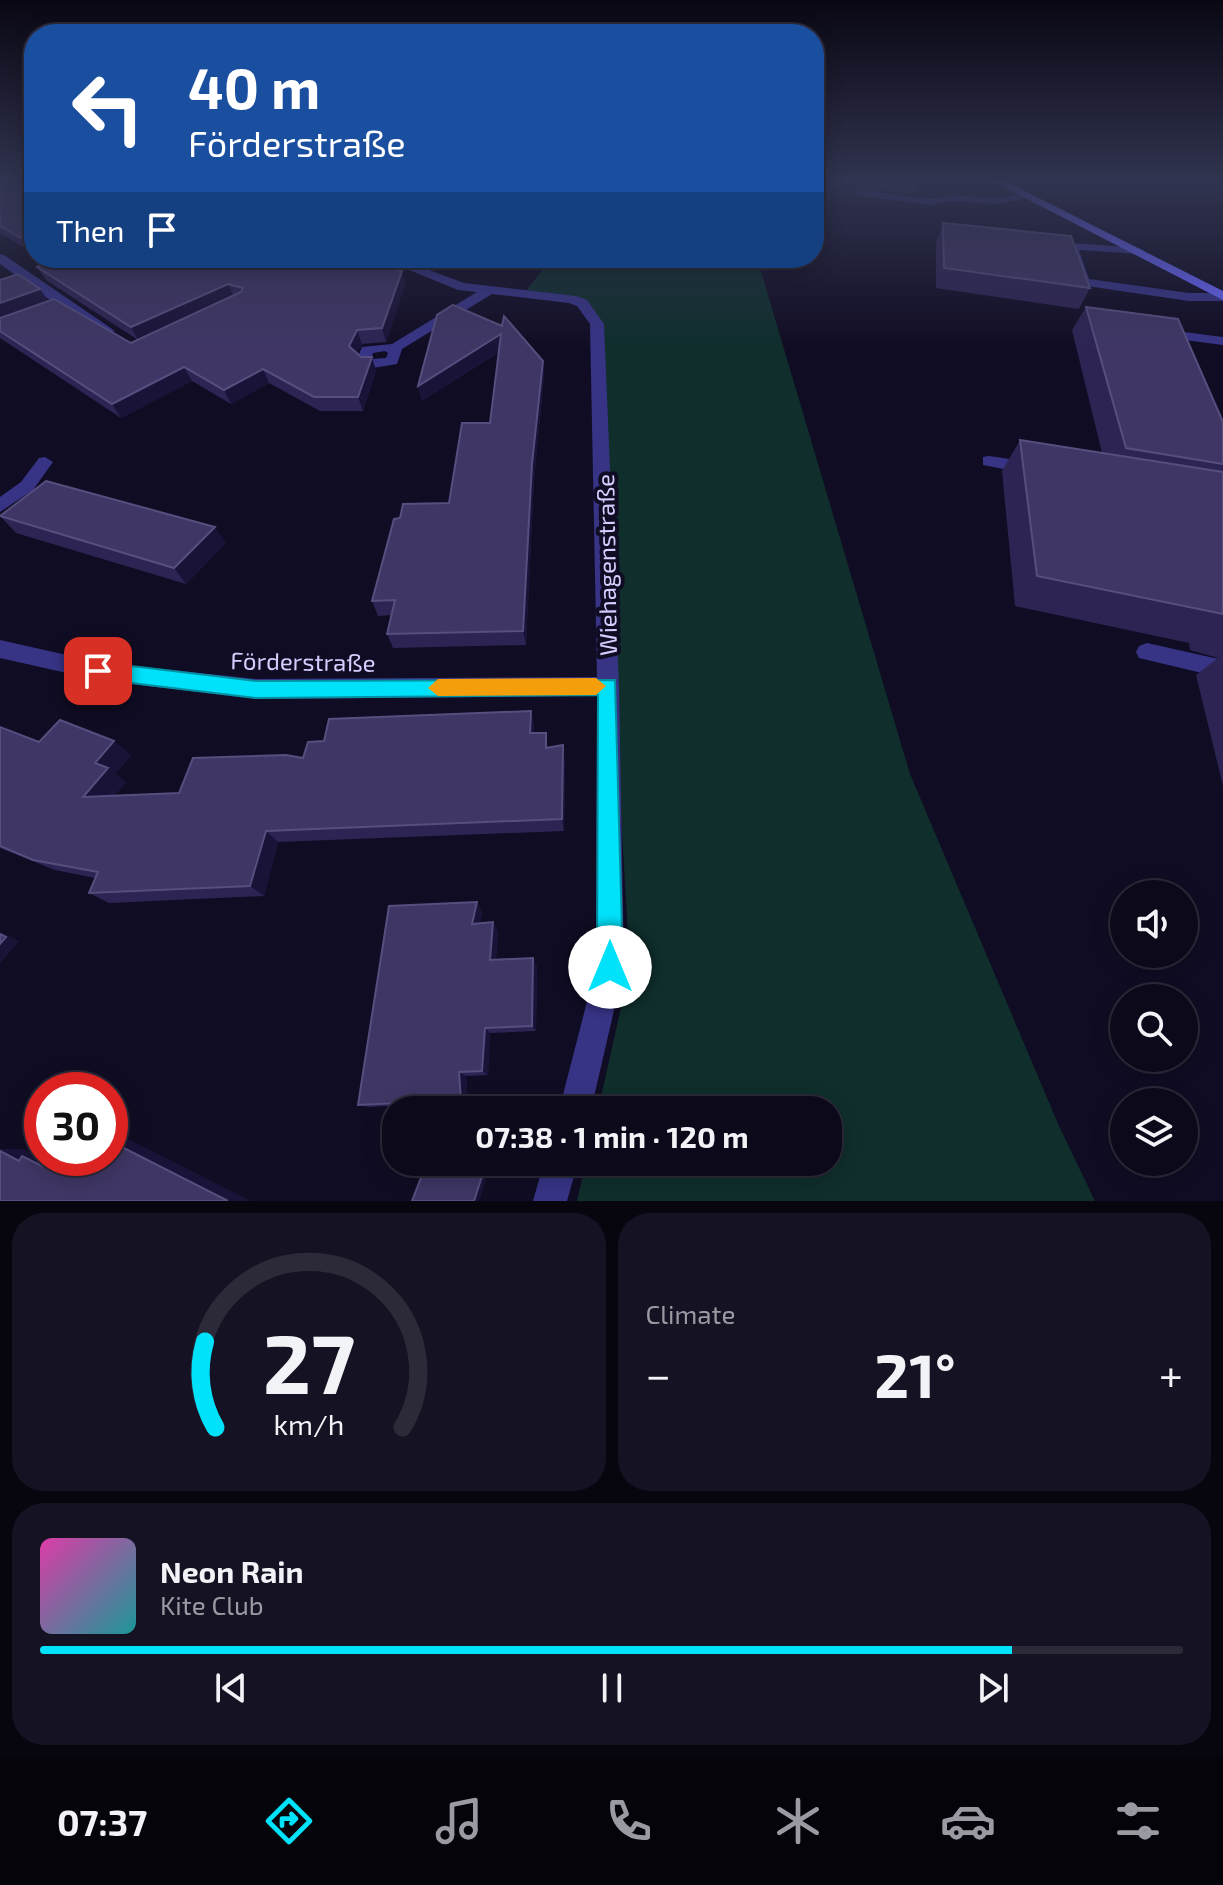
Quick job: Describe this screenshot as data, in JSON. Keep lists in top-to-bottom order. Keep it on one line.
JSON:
{"streets":{"street":["Wiehagenstraße","Förderstraße"]},"crossings":[["Wiehagenstraße","Förderstraße"]],"page":{"turn":["40 m","Förderstraße"],"then":"Then","limit":"30","trip":"07:38 · 1 min · 120 m","tile":"Climate","heat":["−","21°","+"],"song":["Neon Rain","Kite Club"],"tabs":"07:37","gauge":["27","km/h"]}}
